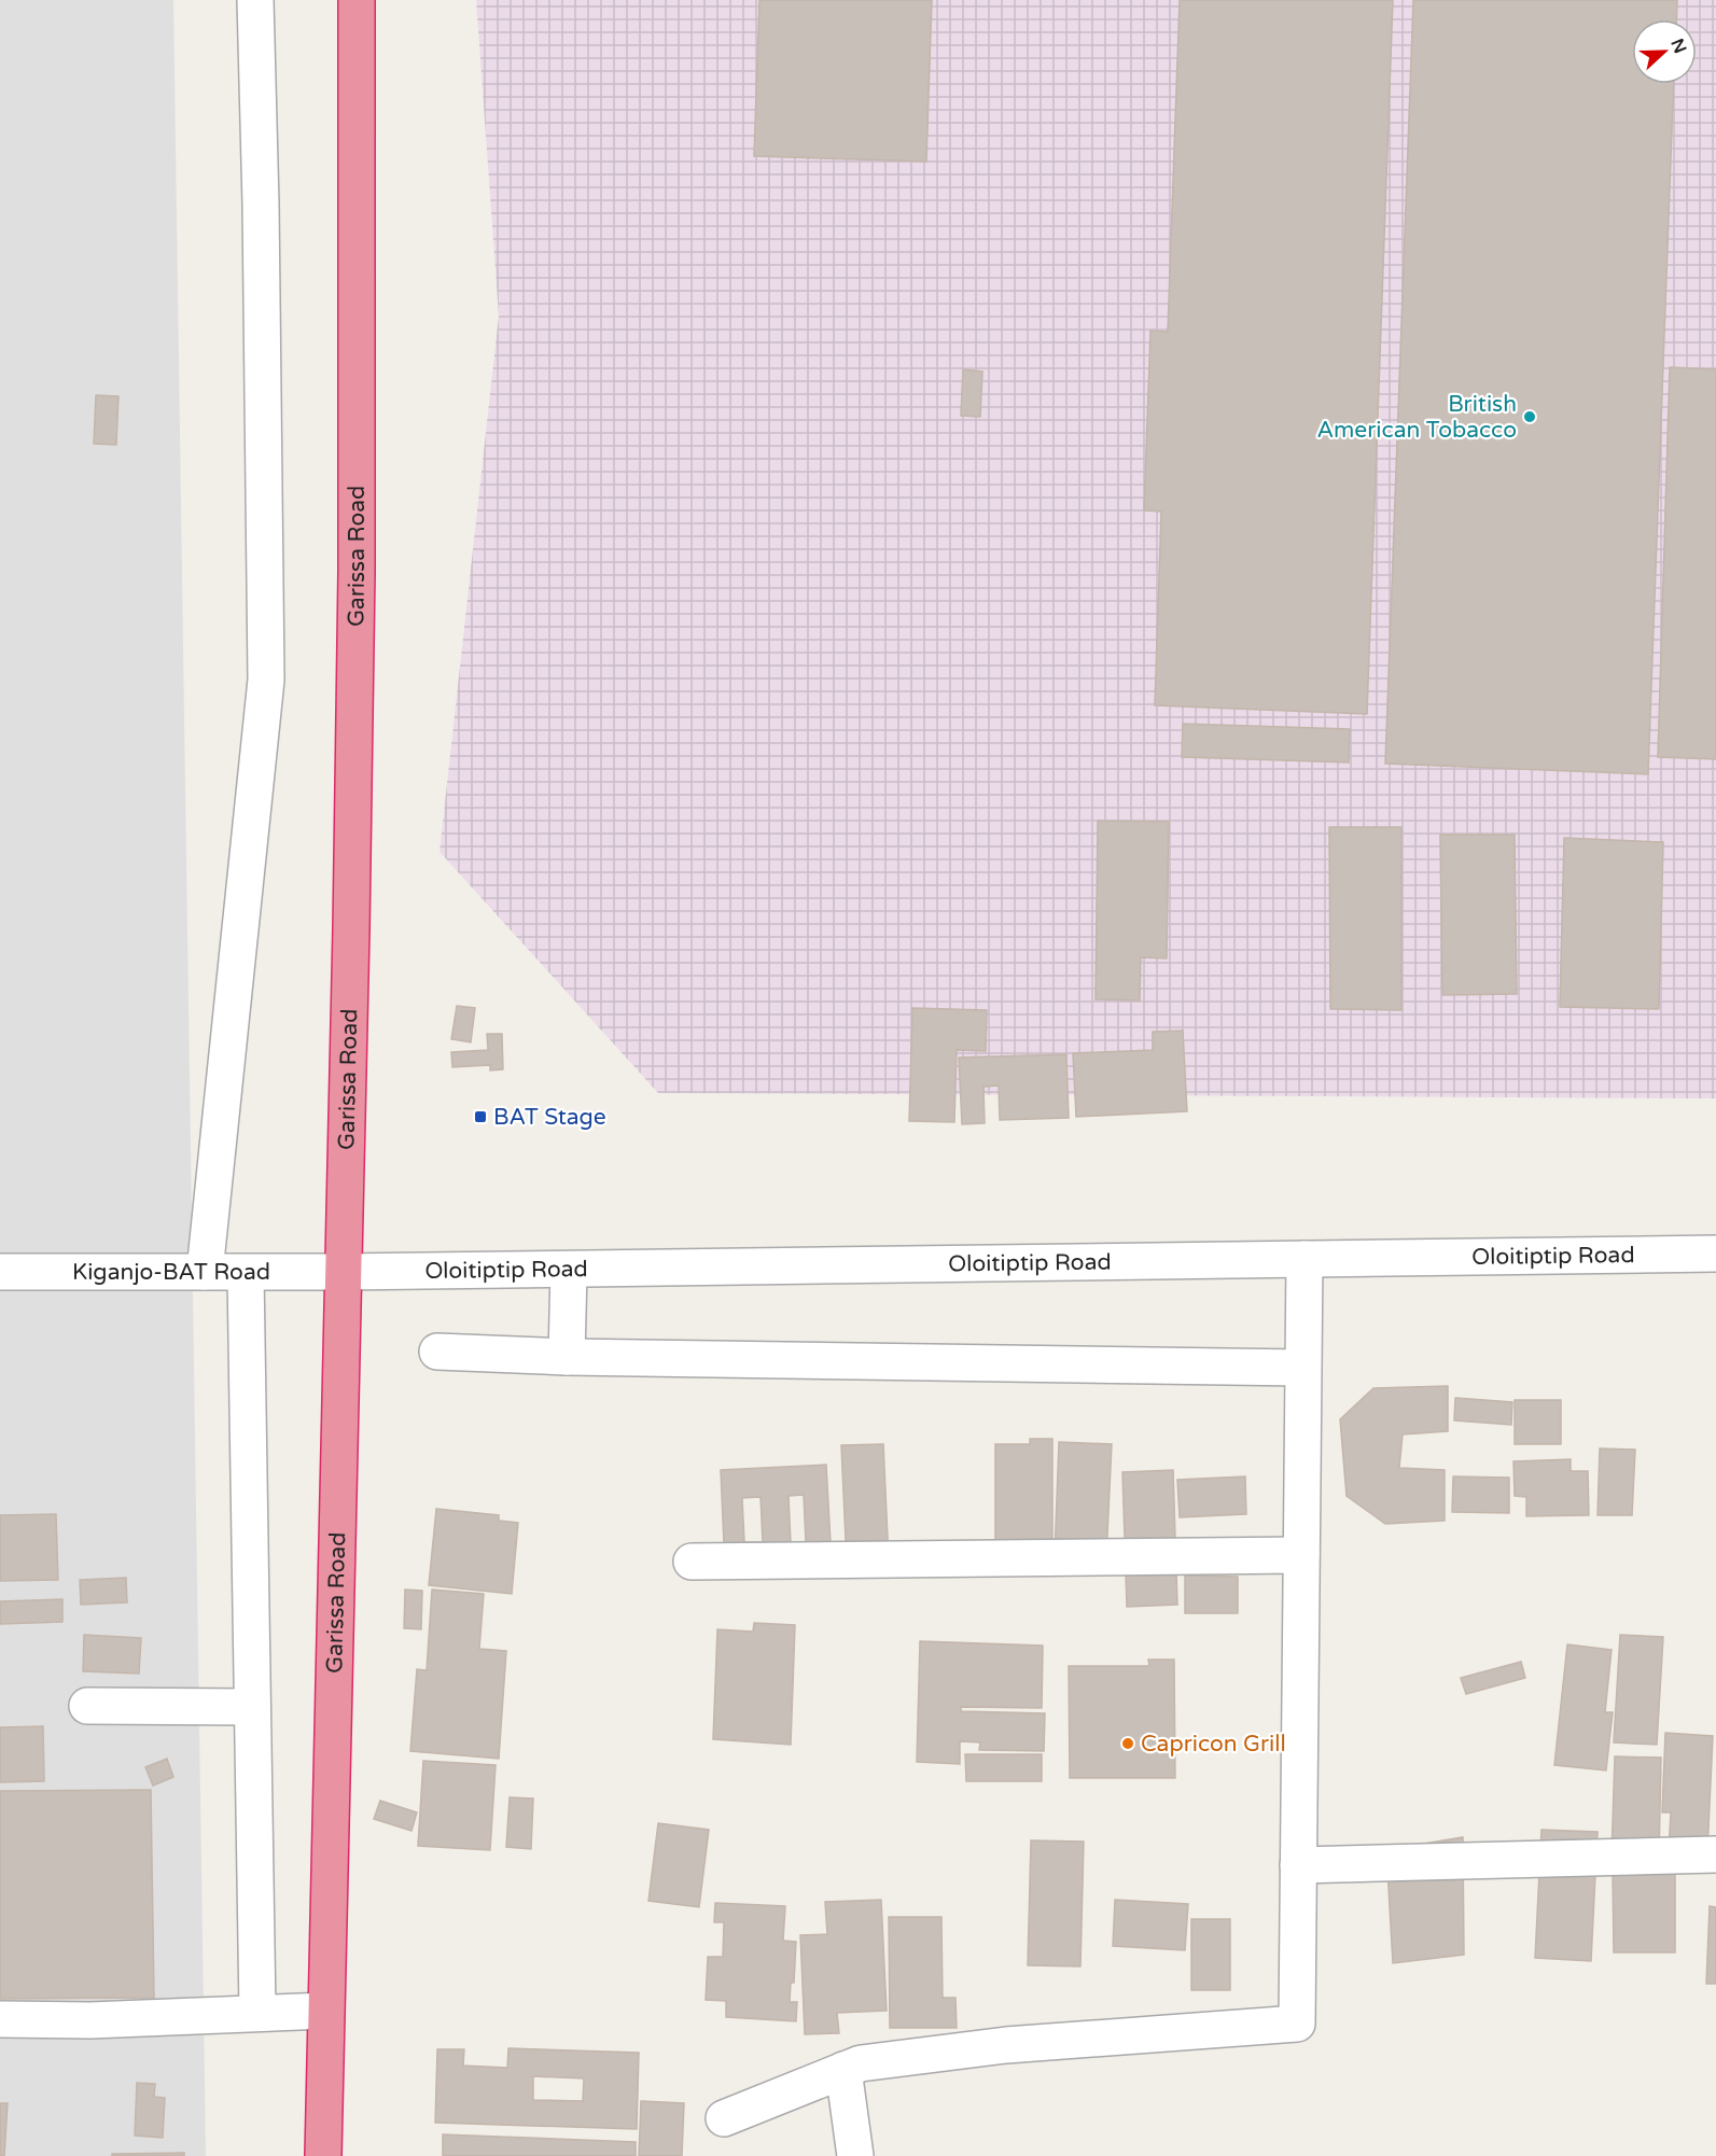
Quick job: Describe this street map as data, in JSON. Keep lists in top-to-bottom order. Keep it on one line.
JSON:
{"streets":{"highway":["Garissa Road"],"street":["Oloitiptip Road","Kiganjo-BAT Road"]},"crossings":[["Garissa Road","Oloitiptip Road"],["Garissa Road","Kiganjo-BAT Road"],["Oloitiptip Road","Kiganjo-BAT Road"]],"places":{"other":["British American Tobacco","Capricon Grill"],"transit":["BAT Stage"]},"north":"right"}
